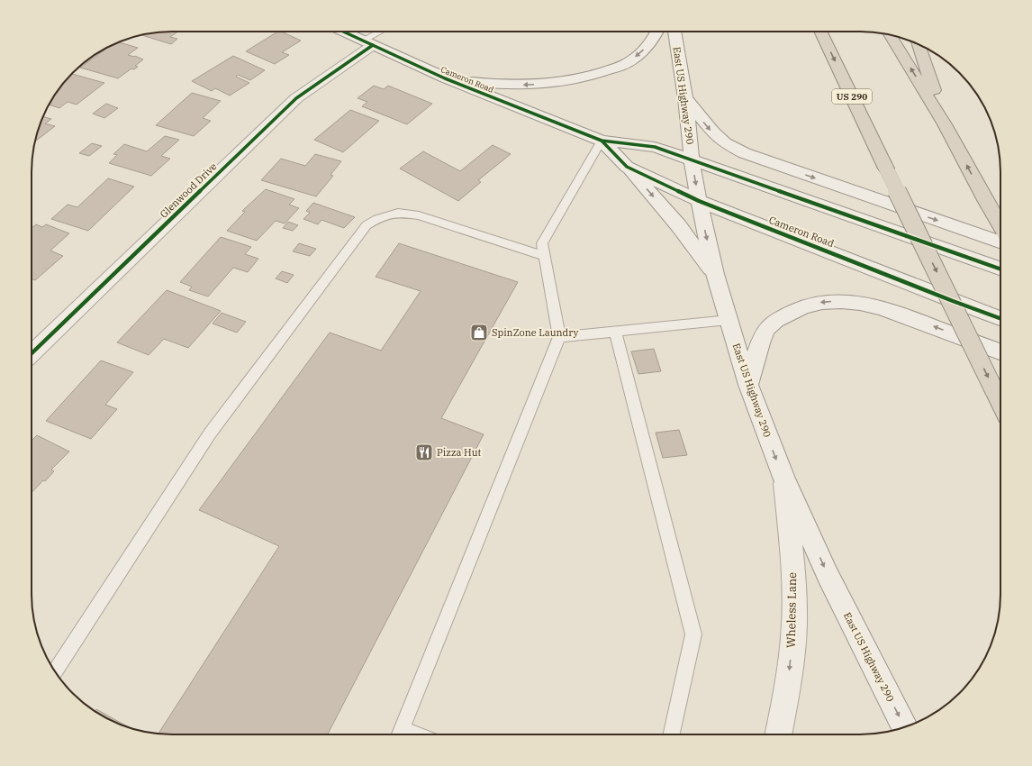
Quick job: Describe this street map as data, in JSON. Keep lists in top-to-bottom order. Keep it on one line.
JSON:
{"streets":{"highway":["US 290"],"main road":["Cameron Road","East US Highway 290","Glenwood Drive","Wheless Lane"]},"crossings":[["Cameron Road","East US Highway 290"],["Cameron Road","Glenwood Drive"],["East US Highway 290","Wheless Lane"]],"one_way":["East US Highway 290","Wheless Lane"],"places":{"shop":["SpinZone Laundry"],"restaurant":["Pizza Hut"]}}
